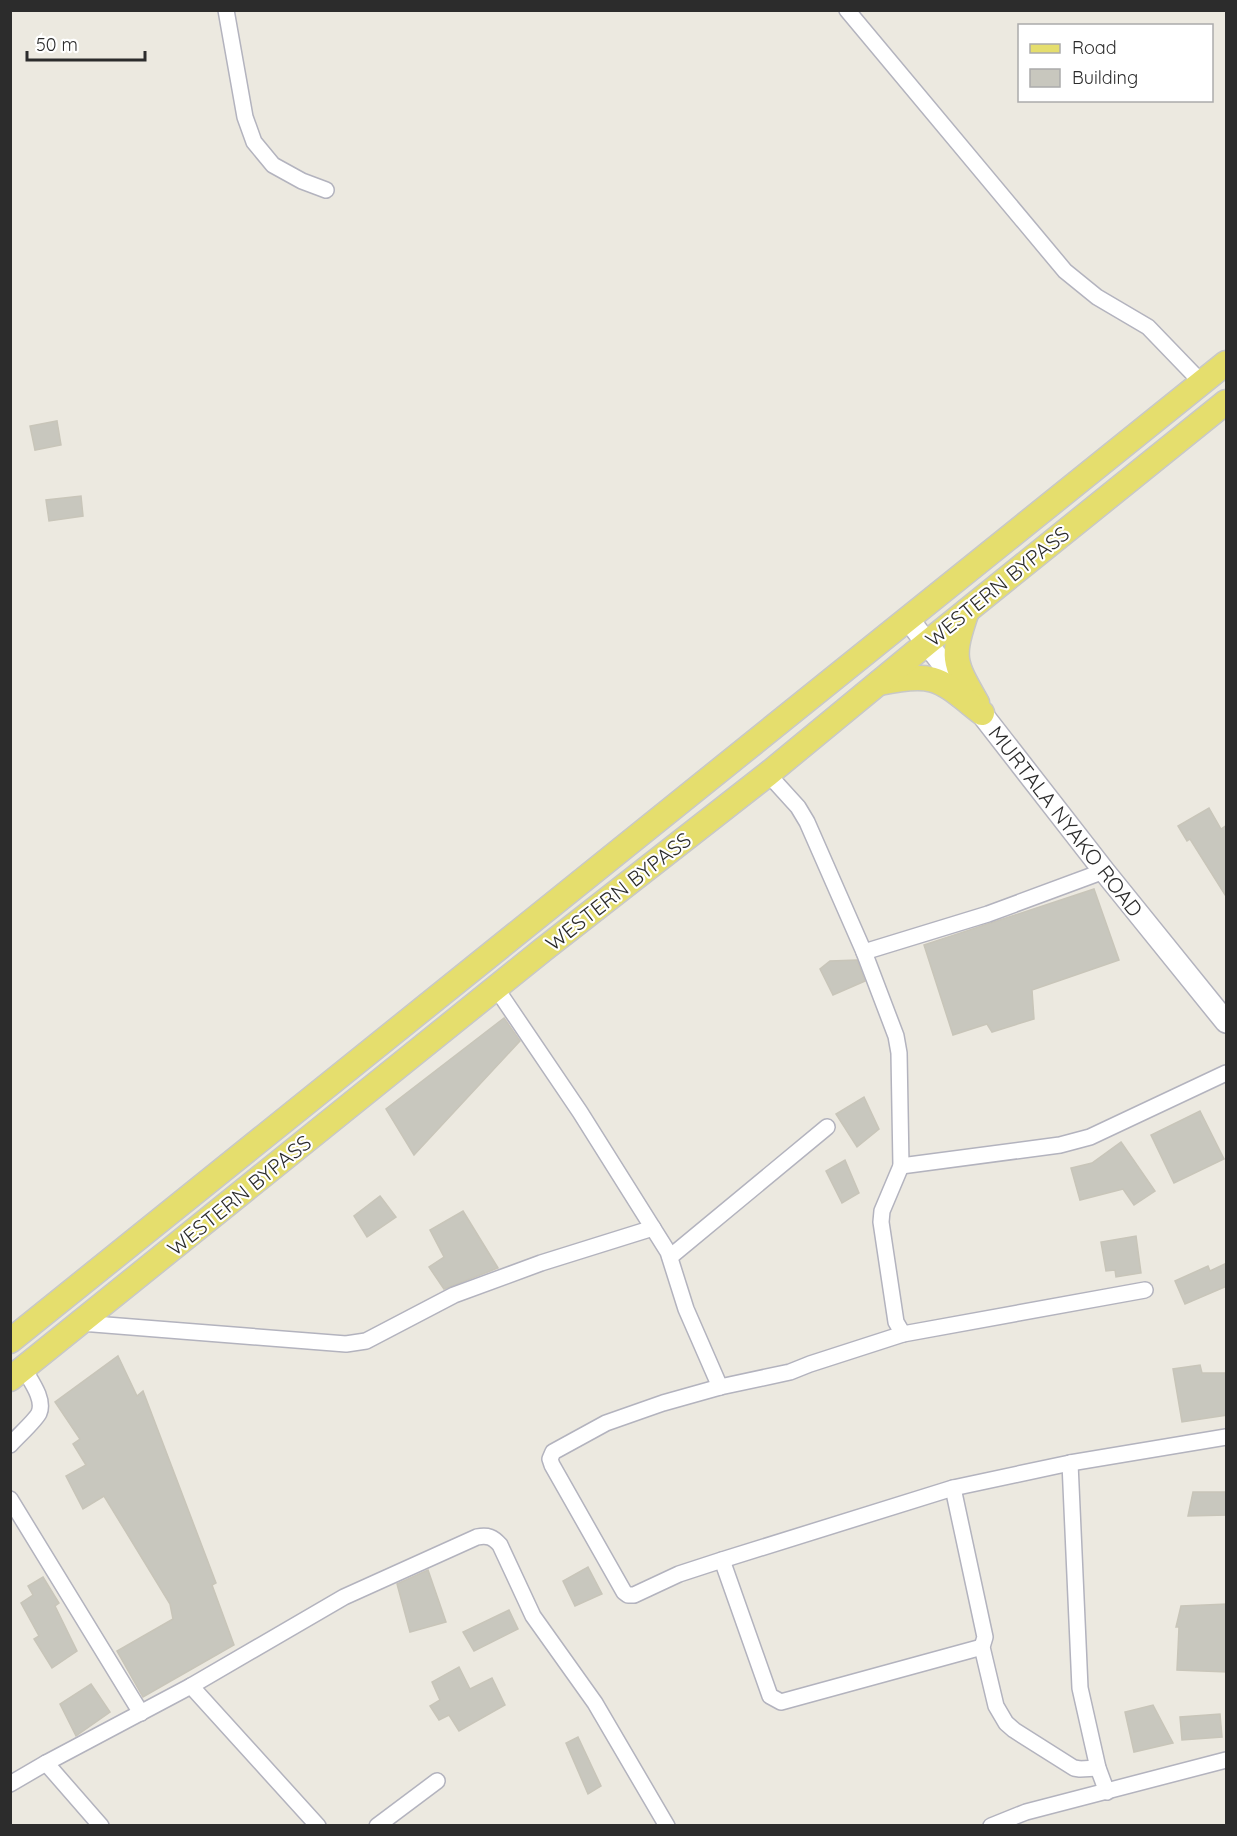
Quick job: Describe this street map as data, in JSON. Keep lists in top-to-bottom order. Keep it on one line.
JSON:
{"streets":{"main road":["WESTERN BYPASS"],"street":["MURTALA NYAKO ROAD"]},"crossings":[["WESTERN BYPASS","MURTALA NYAKO ROAD"]],"legend":["Road","Building"],"scale_bar":"50 m"}
